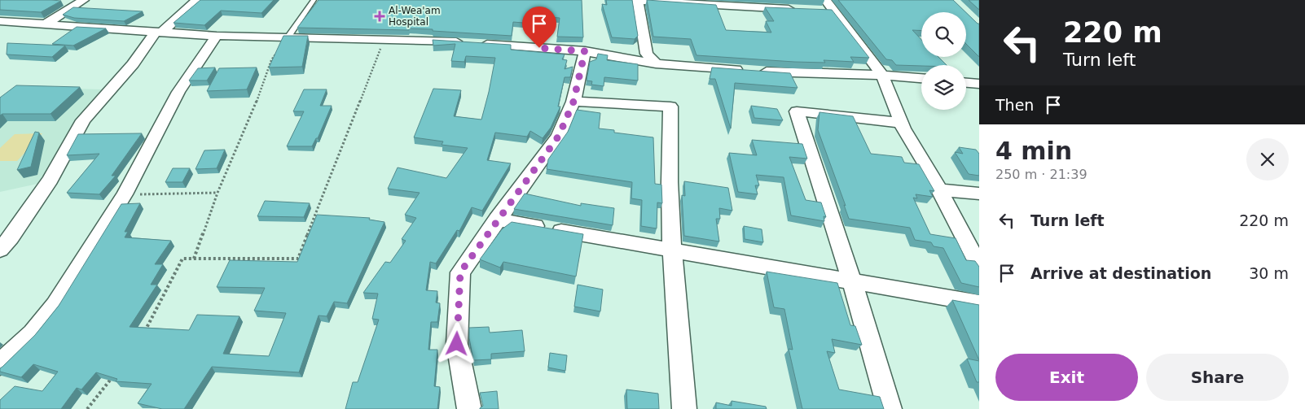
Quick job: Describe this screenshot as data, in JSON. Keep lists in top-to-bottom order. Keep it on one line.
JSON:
{"places":{"health":["Al-Wea'am Hospital"]},"page":{"turn":["220 m","Turn left"],"then":"Then","heading":["4 min","250 m · 21:39"],"list":[{"name":"Turn left","value":"220 m"},{"name":"Arrive at destination","value":"30 m"}],"buttons":["Exit","Share"]}}
